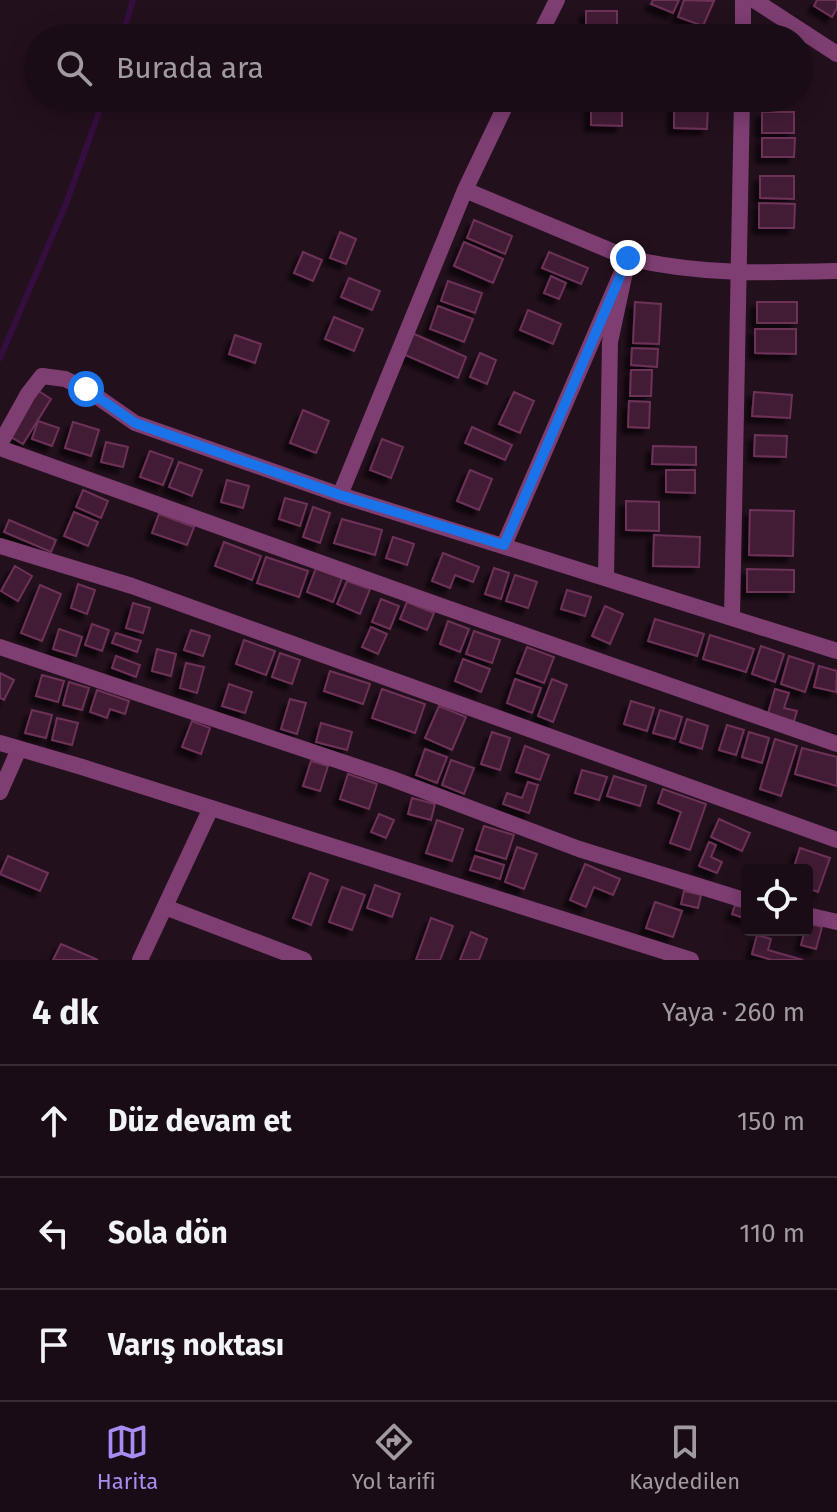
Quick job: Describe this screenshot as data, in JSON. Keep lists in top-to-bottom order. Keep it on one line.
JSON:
{"page":{"search":"Burada ara","heading":["4 dk","Yaya · 260 m"],"list":[["Düz devam et","150 m"],["Sola dön","110 m"],"Varış noktası"],"nav":["Harita","Yol tarifi","Kaydedilen"]}}
